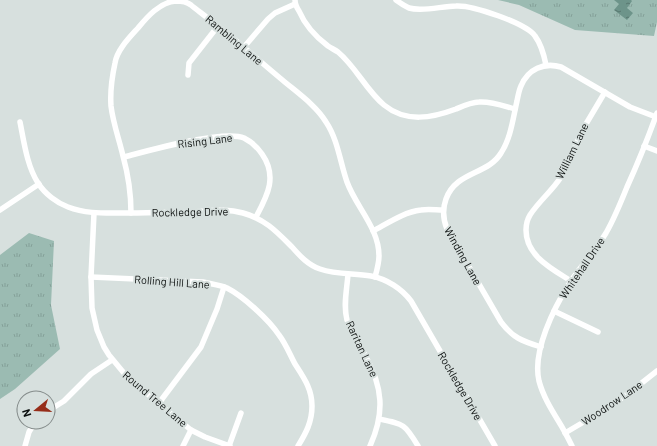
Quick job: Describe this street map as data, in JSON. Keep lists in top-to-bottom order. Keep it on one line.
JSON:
{"streets":{"street":["Rambling Lane","Rising Lane","William Lane","Rockledge Drive","Winding Lane","Whitehall Drive","Rolling Hill Lane","Raritan Lane","Round Tree Lane","Woodrow Lane"]},"crossings":[["Rambling Lane","Rising Lane"],["Rambling Lane","Rockledge Drive"],["Rising Lane","Rockledge Drive"],["William Lane","Whitehall Drive"],["Rockledge Drive","Raritan Lane"],["Rockledge Drive","Round Tree Lane"],["Winding Lane","Whitehall Drive"],["Whitehall Drive","Woodrow Lane"],["Rolling Hill Lane","Round Tree Lane"]],"north":"left"}
